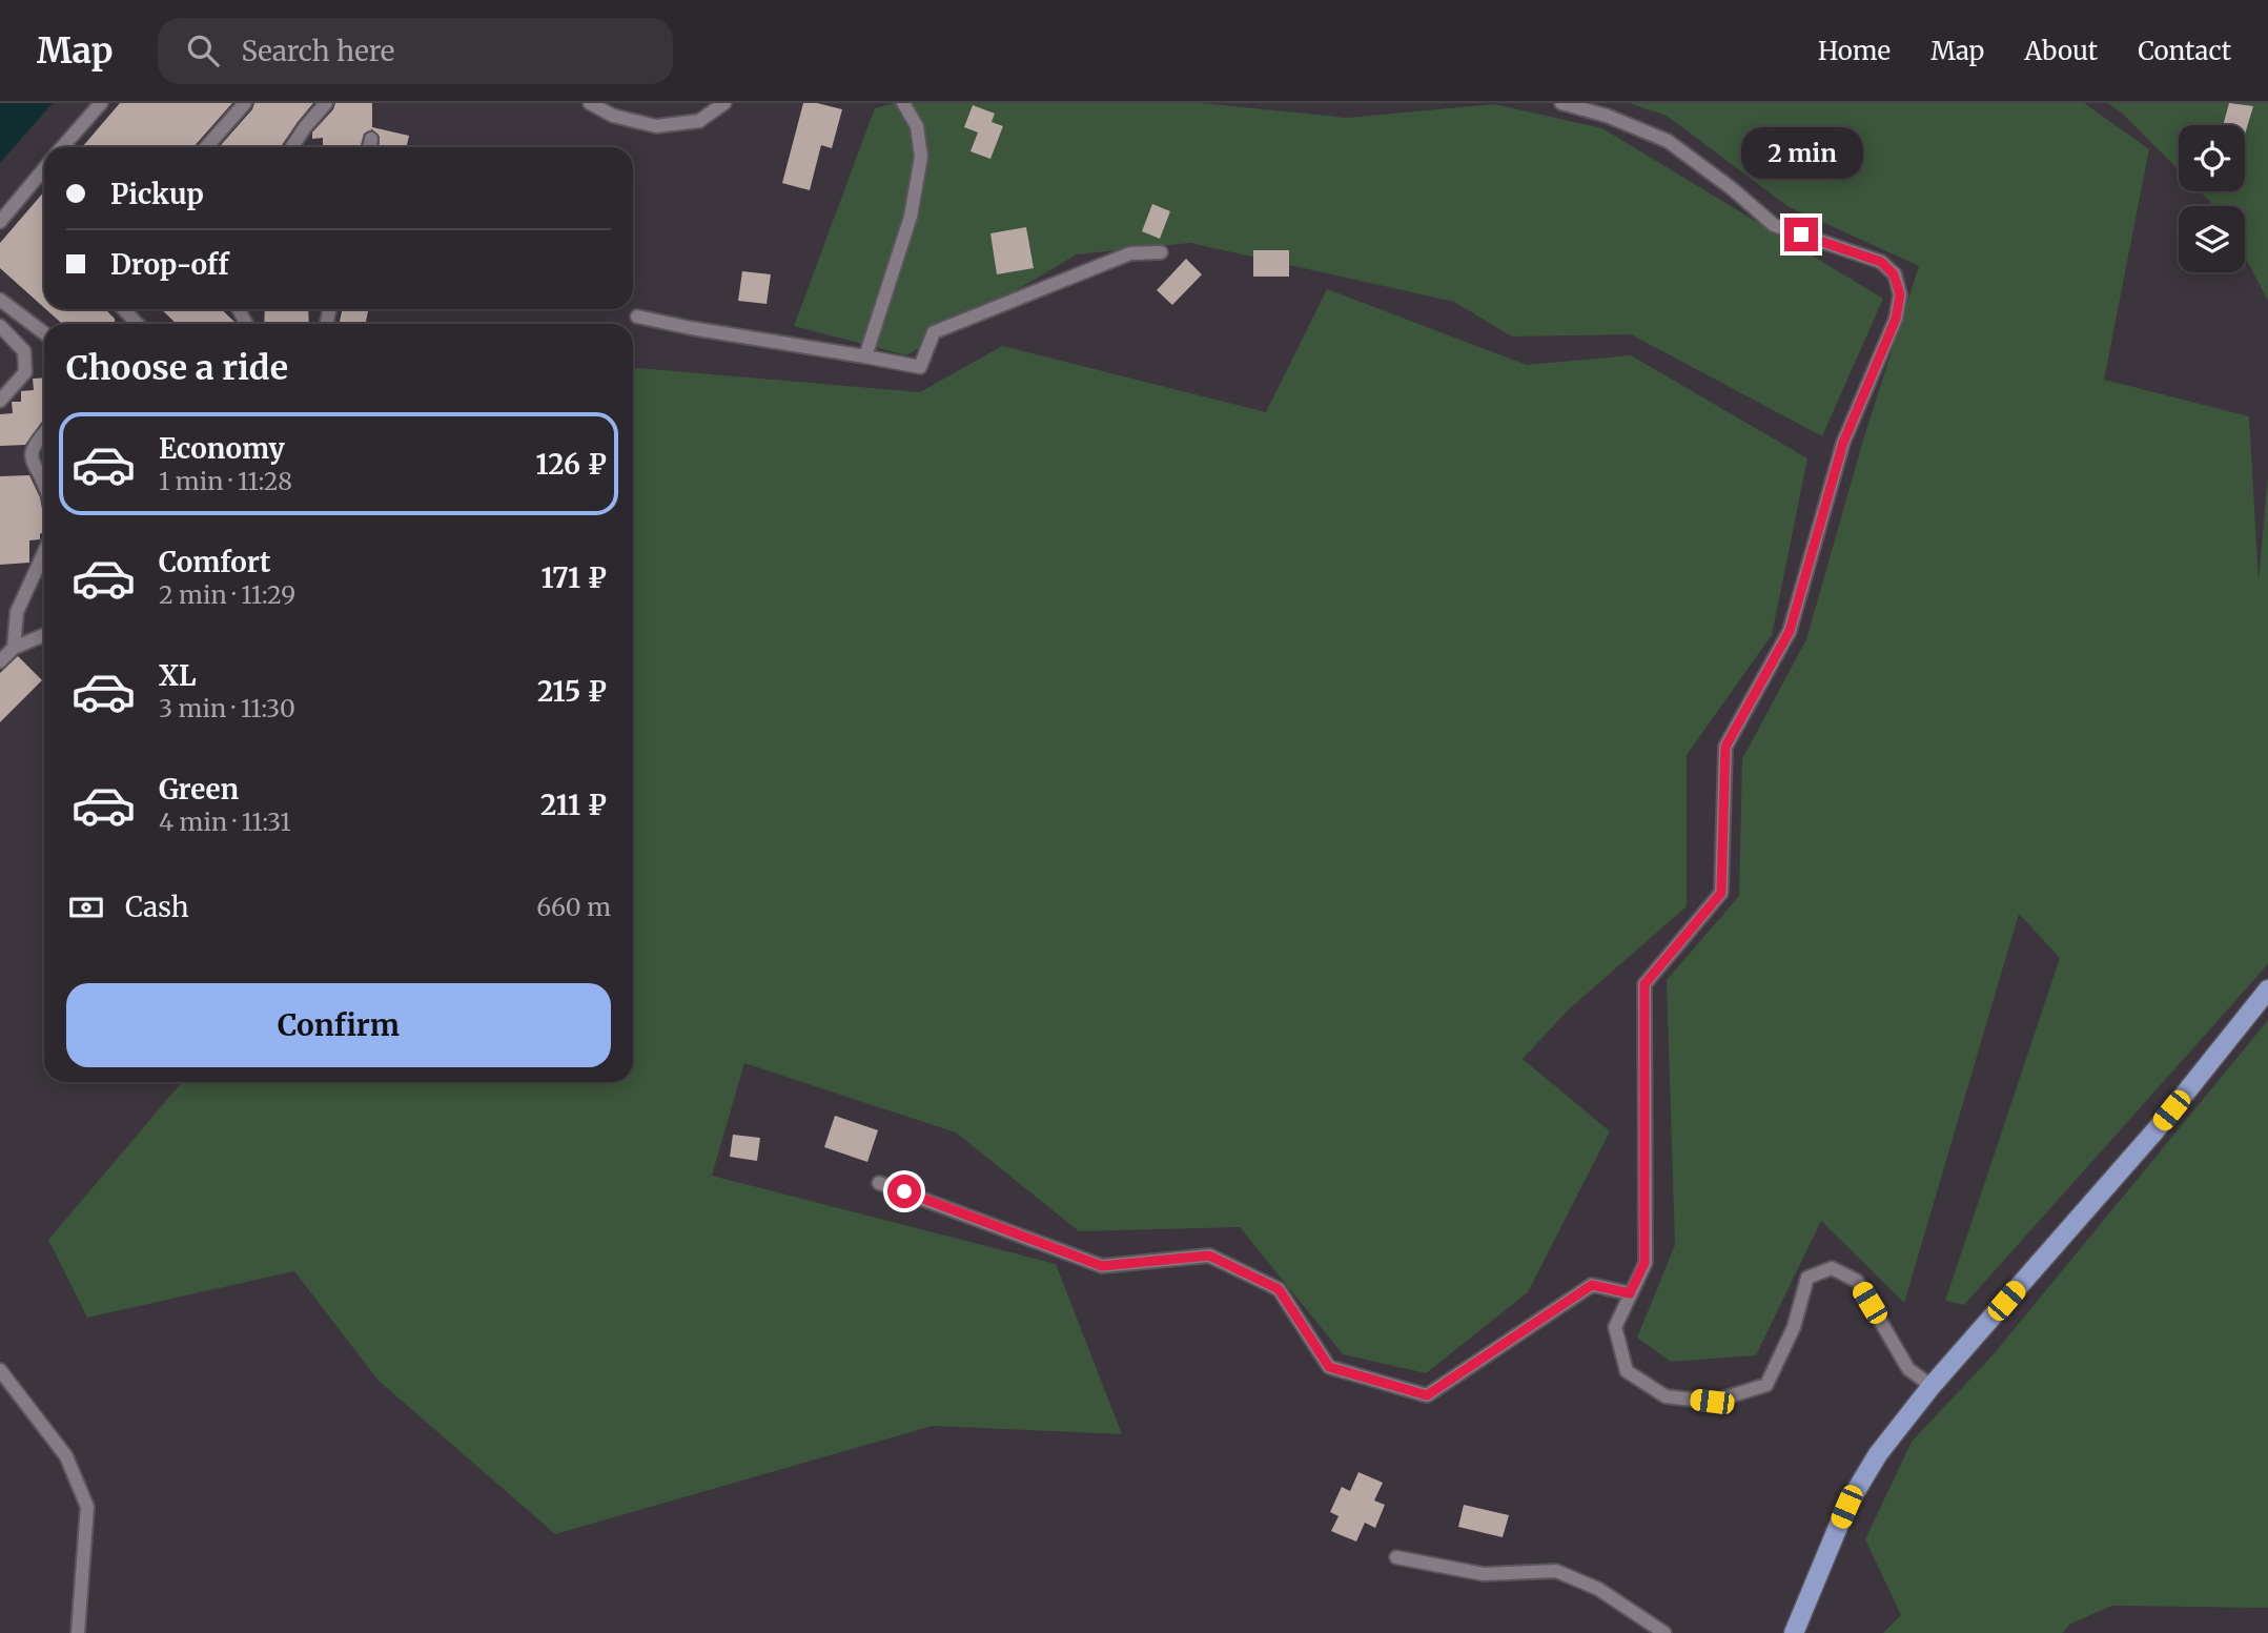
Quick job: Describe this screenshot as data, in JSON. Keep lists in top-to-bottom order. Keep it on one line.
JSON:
{"page":{"header":"Map","search":"Search here","nav":["Home","Map","About","Contact"],"bubble":"2 min","banner":["Pickup","Drop-off"],"heading":"Choose a ride","list":[{"name":"Economy","note":"1 min · 11:28","value":"126 ₽"},{"name":"Comfort","note":"2 min · 11:29","value":"171 ₽"},{"name":"XL","note":"3 min · 11:30","value":"215 ₽"},{"name":"Green","note":"4 min · 11:31","value":"211 ₽"}],"pay":["Cash","660 m"],"buttons":"Confirm"}}
